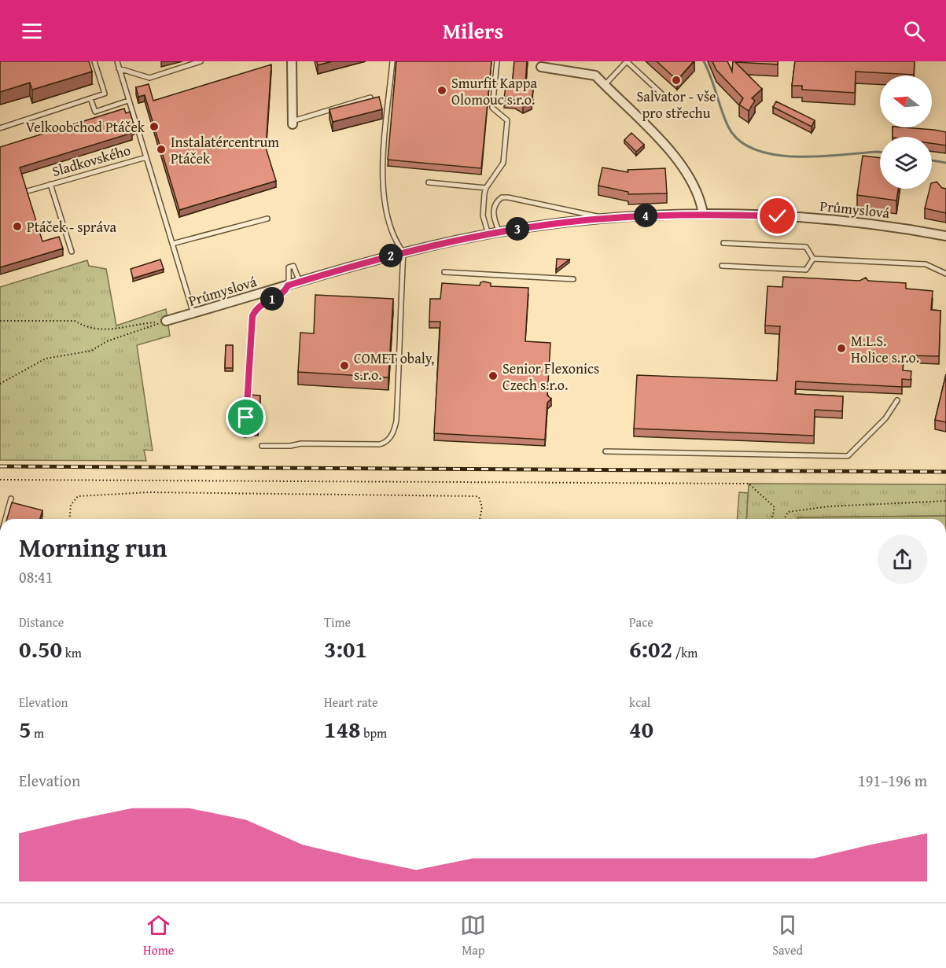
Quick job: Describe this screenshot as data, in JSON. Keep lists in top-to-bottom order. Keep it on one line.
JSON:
{"streets":{"street":["Průmyslová"],"lane":["Sladkovského"]},"places":["Salvator - vše pro střechu","Smurfit Kappa Olomouc s.r.o.","Velkoobchod Ptáček","Instalatércentrum Ptáček","Ptáček - správa","M.L.S. Holice s.r.o.","COMET obaly, s.r.o.","Senior Flexonics Czech s.r.o."],"north":"left","page":{"header":"Milers","pins":["4","3","2","1"],"heading":["Morning run","08:41"],"stats":[["Distance","0.50 km"],["Time","3:01"],["Pace","6:02 /km"],["Elevation","5 m"],["Heart rate","148 bpm"],["kcal","40"]],"chart":["Elevation","191–196 m"],"tabs":["Home","Map","Saved"]}}
